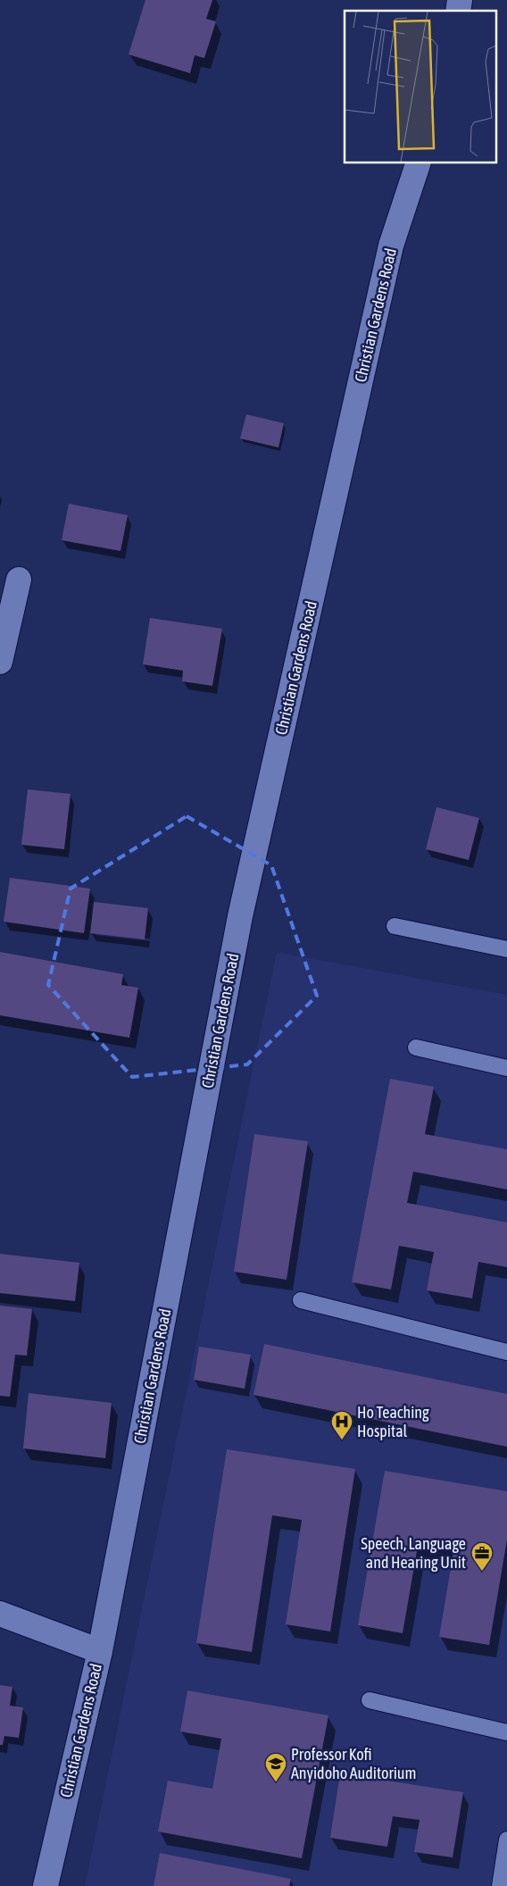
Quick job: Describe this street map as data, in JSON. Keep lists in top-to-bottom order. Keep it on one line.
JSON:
{"streets":{"street":["Christian Gardens Road"]},"places":{"hospital":["Ho Teaching Hospital"],"office":["Speech, Language and Hearing Unit"],"school or university":["Professor Kofi Anyidoho Auditorium"]}}
